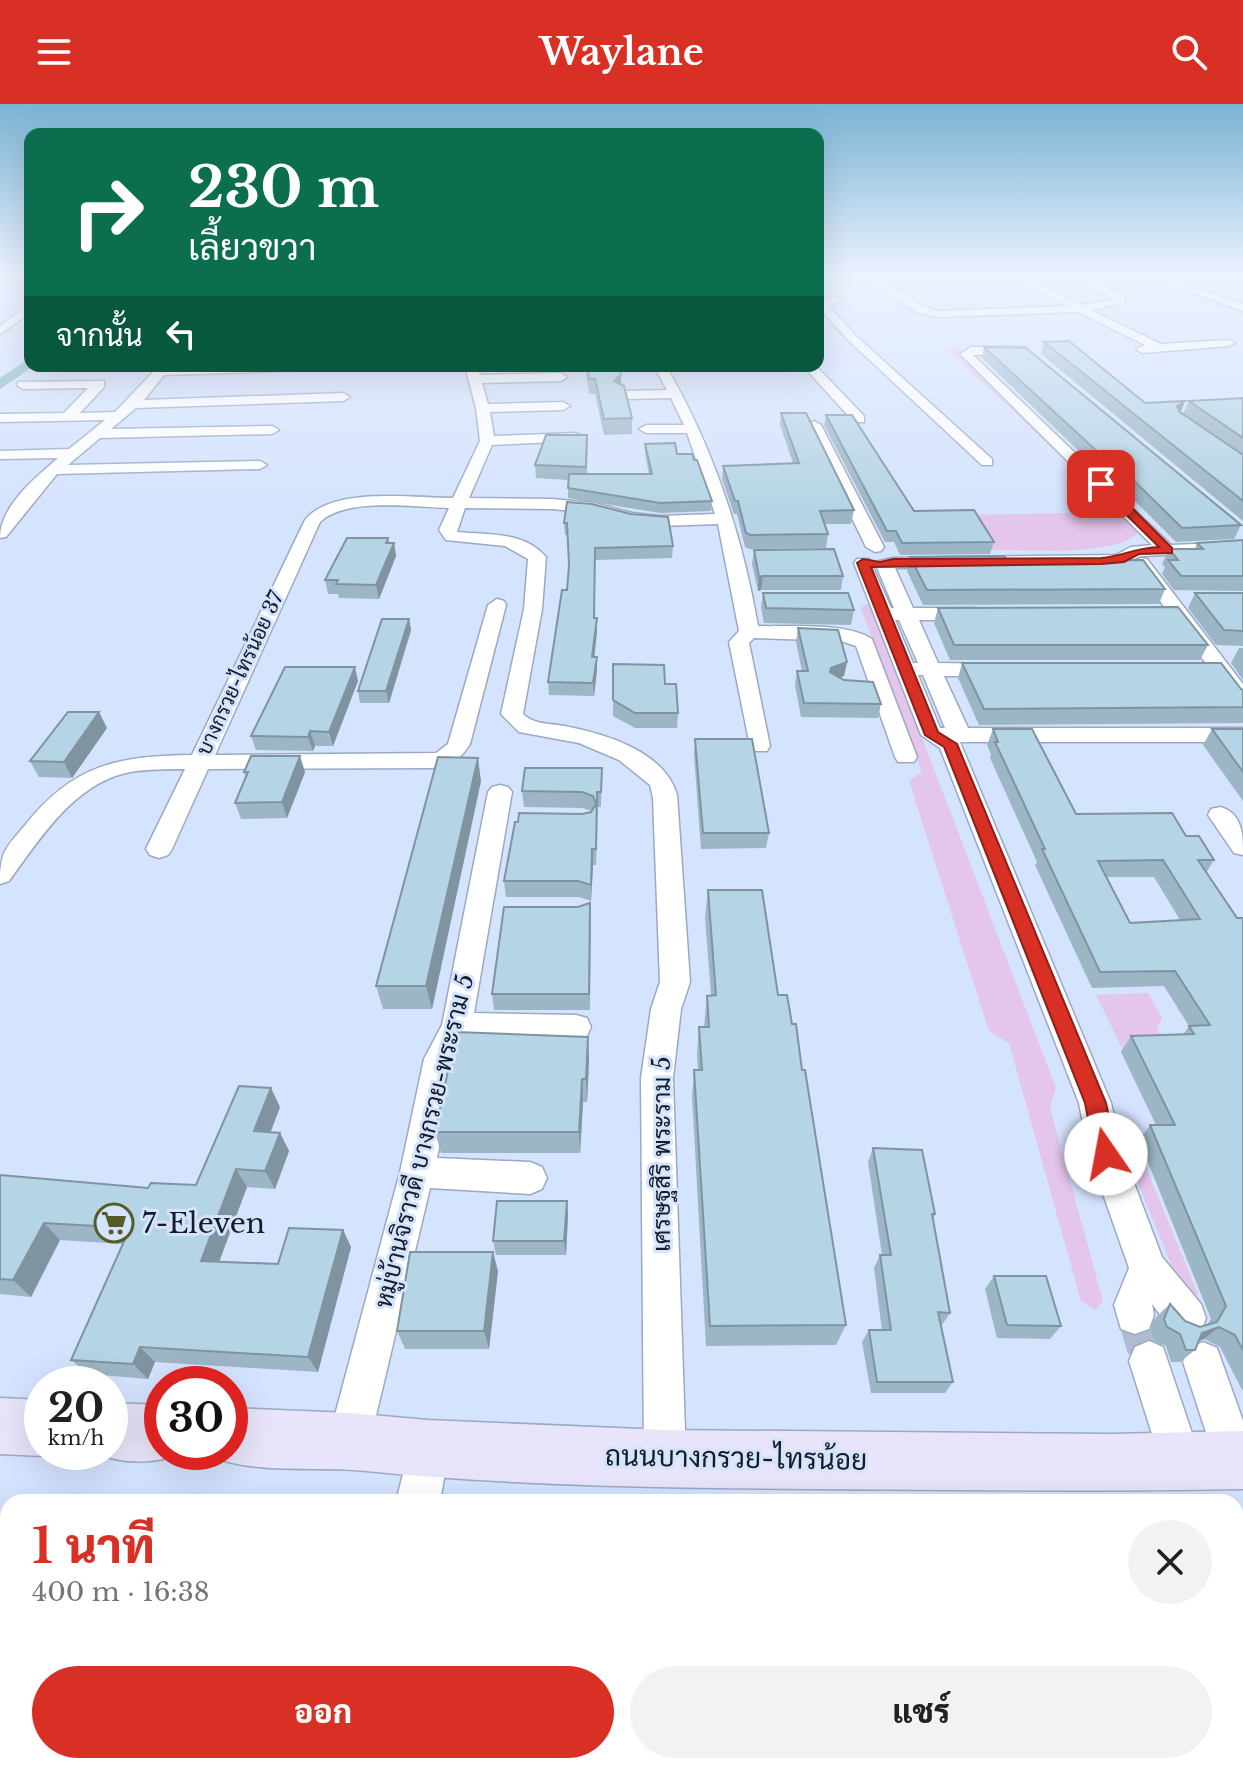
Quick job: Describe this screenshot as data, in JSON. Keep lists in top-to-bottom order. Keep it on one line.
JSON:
{"streets":{"main road":["ถนนบางกรวย-ไทรน้อย"],"street":["บางกรวย-ไทรน้อย 37","หมู่บ้านจิราวดี บางกรวย-พระราม 5","เศรษฐสิริ พระราม 5"]},"crossings":[["บางกรวย-ไทรน้อย 37","เศรษฐสิริ พระราม 5"],["หมู่บ้านจิราวดี บางกรวย-พระราม 5","ถนนบางกรวย-ไทรน้อย"],["เศรษฐสิริ พระราม 5","ถนนบางกรวย-ไทรน้อย"]],"places":{"supermarket":["7-Eleven"]},"page":{"header":"Waylane","turn":["230 m","เลี้ยวขวา"],"then":"จากนั้น","speed":"20 km/h","limit":"30","heading":["1 นาที","400 m · 16:38"],"buttons":["ออก","แชร์"]}}
